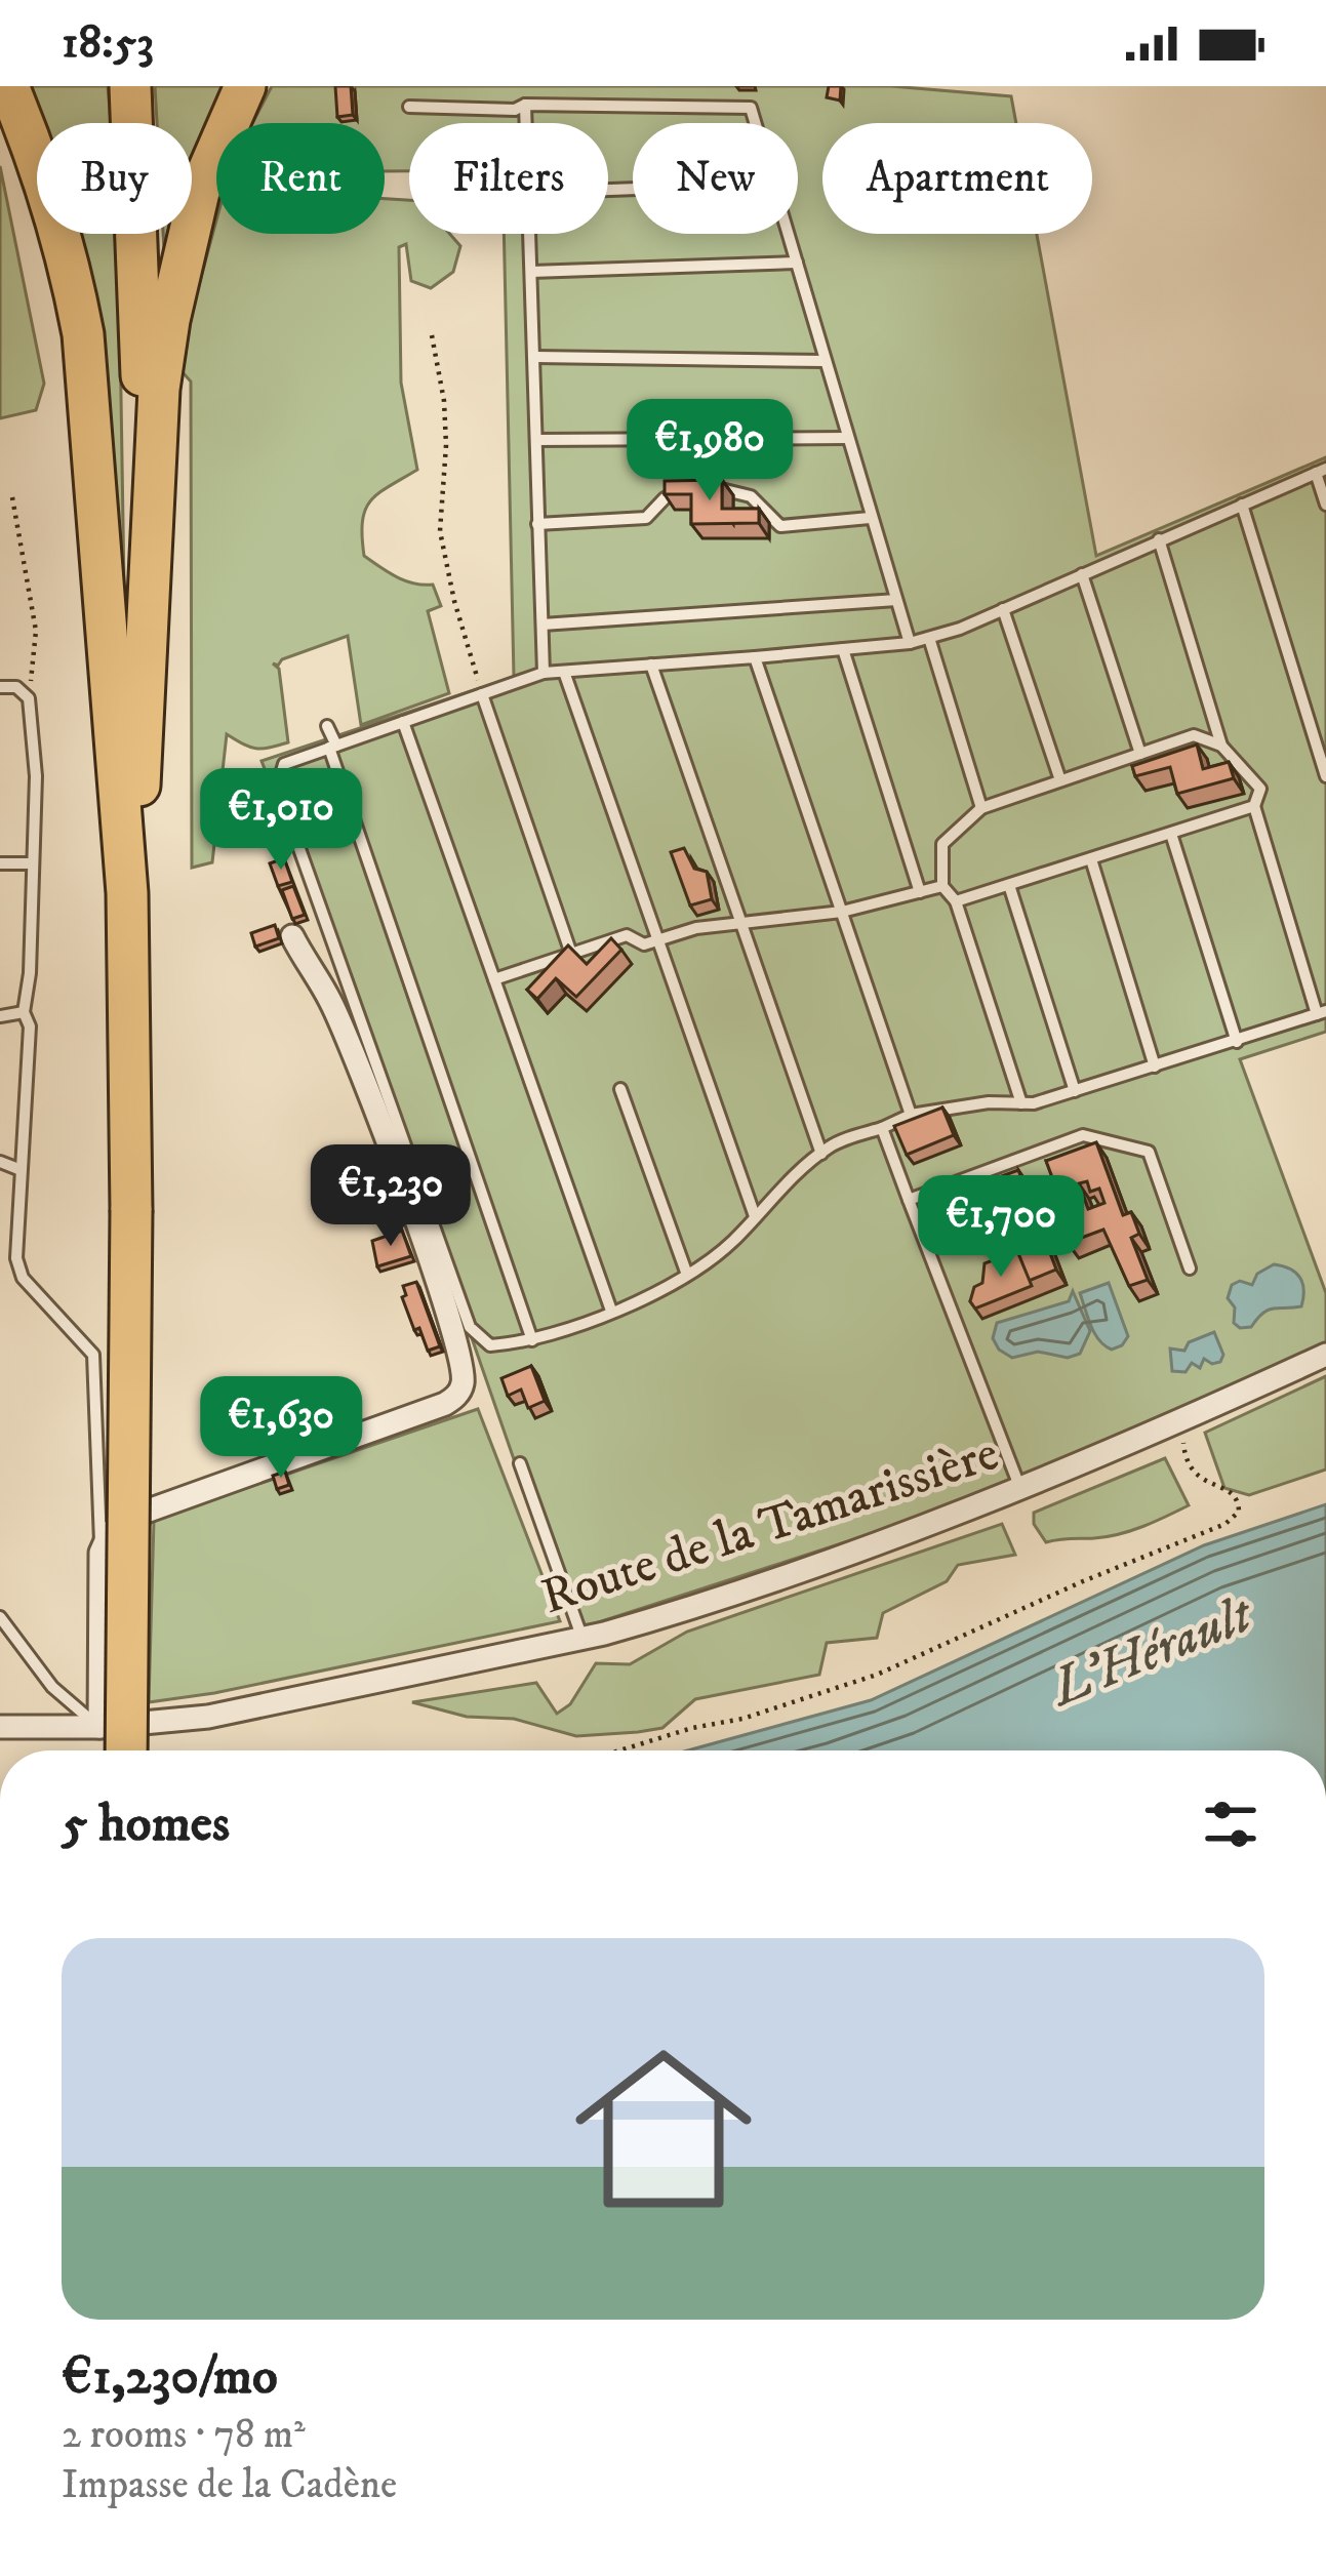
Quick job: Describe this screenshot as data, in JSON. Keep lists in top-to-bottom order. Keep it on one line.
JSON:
{"streets":{"street":["Route de la Tamarissière"]},"water":["L'Hérault"],"page":{"status":"18:53","chip":["Buy","Rent","Filters","New","Apartment"],"price":["€1,980","€1,010","€1,230","€1,700","€1,630"],"heading":"5 homes","list":[{"name":"€1,230/mo","note":"2 rooms · 78 m² · Impasse de la Cadène"}]}}
